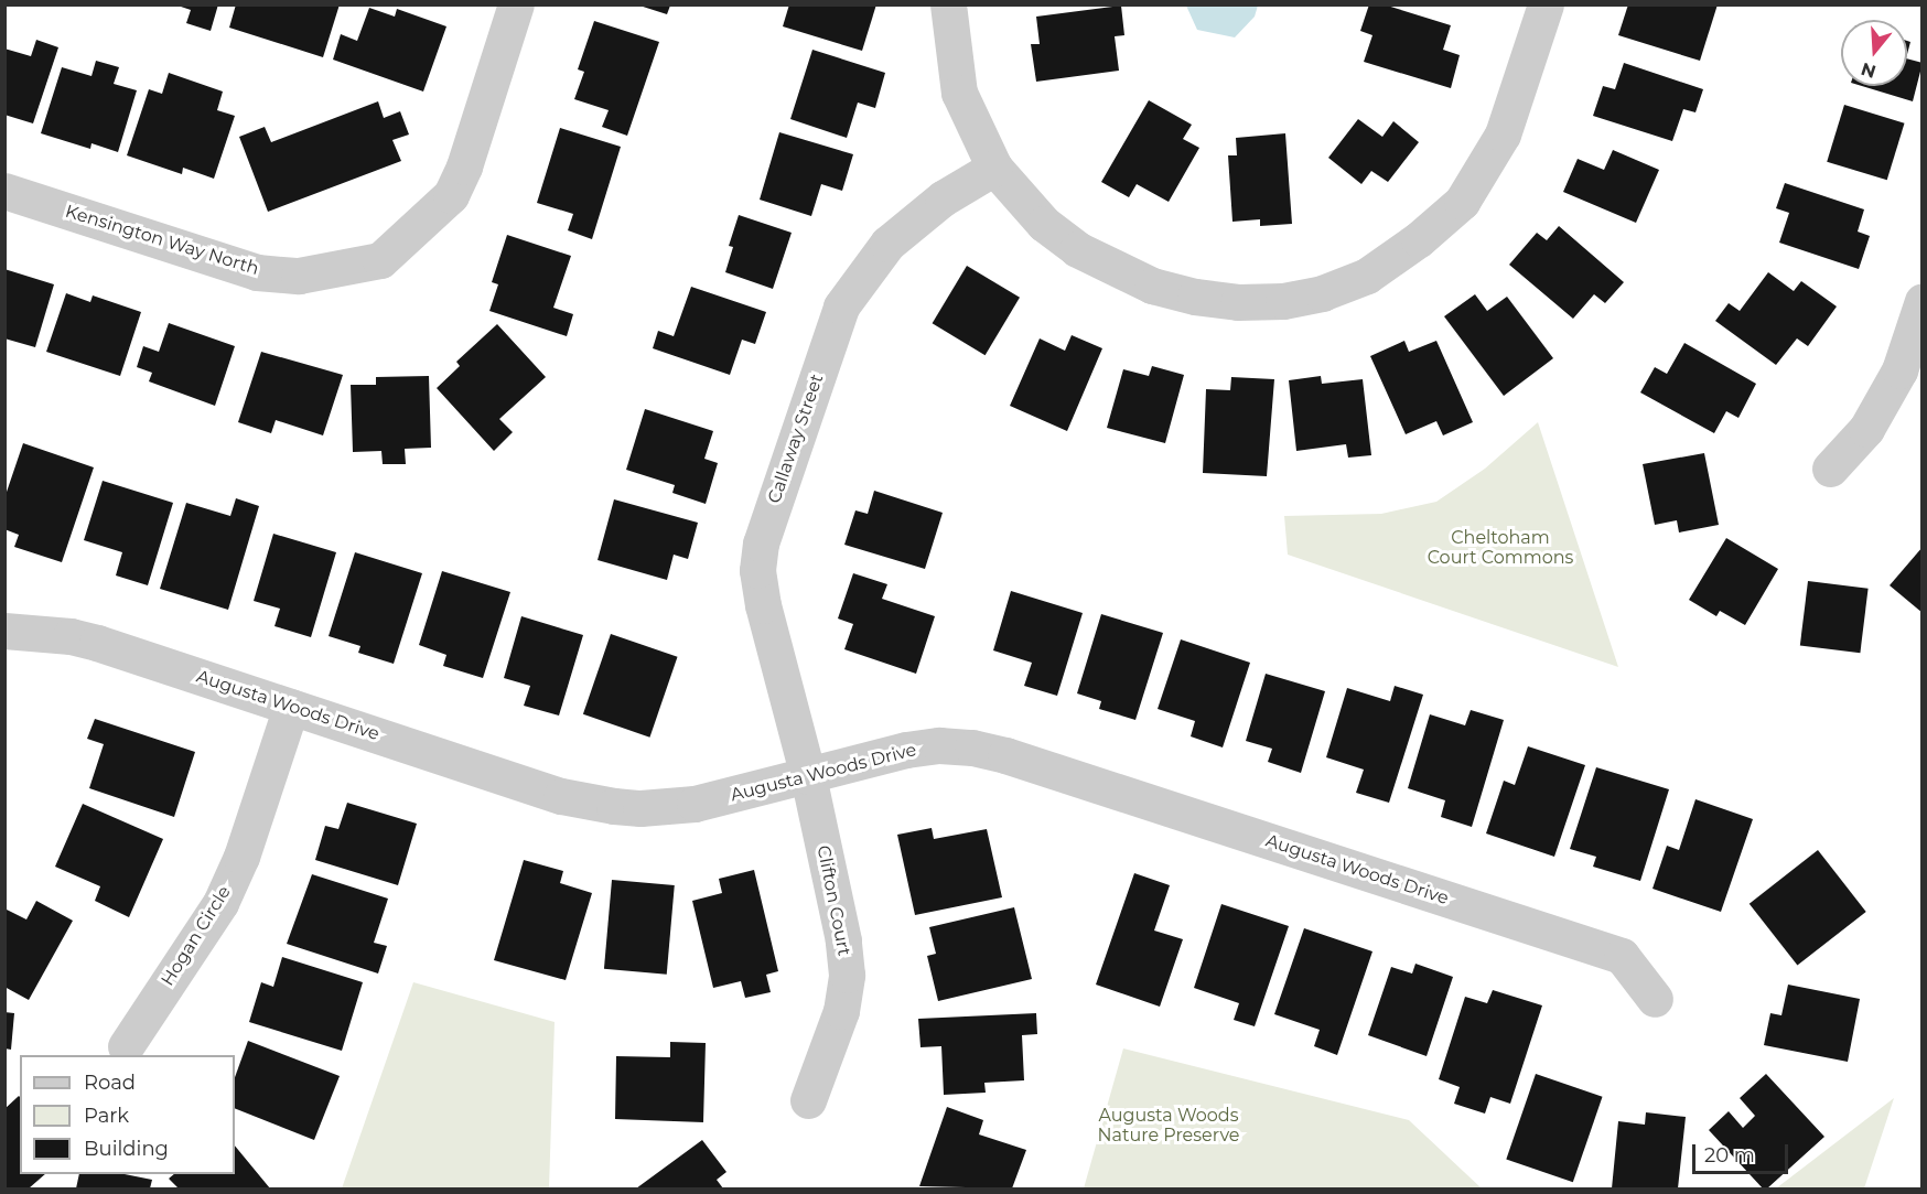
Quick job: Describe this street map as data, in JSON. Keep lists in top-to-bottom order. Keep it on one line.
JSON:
{"streets":{"street":["Kensington Way North","Callaway Street","Augusta Woods Drive","Clifton Court","Hogan Circle"]},"crossings":[["Callaway Street","Augusta Woods Drive"],["Callaway Street","Clifton Court"],["Augusta Woods Drive","Clifton Court"],["Augusta Woods Drive","Hogan Circle"]],"parks":["Cheltoham Court Commons","Augusta Woods Nature Preserve"],"legend":["Road","Park","Building"],"scale_bar":"20 m","north":"bottom"}
